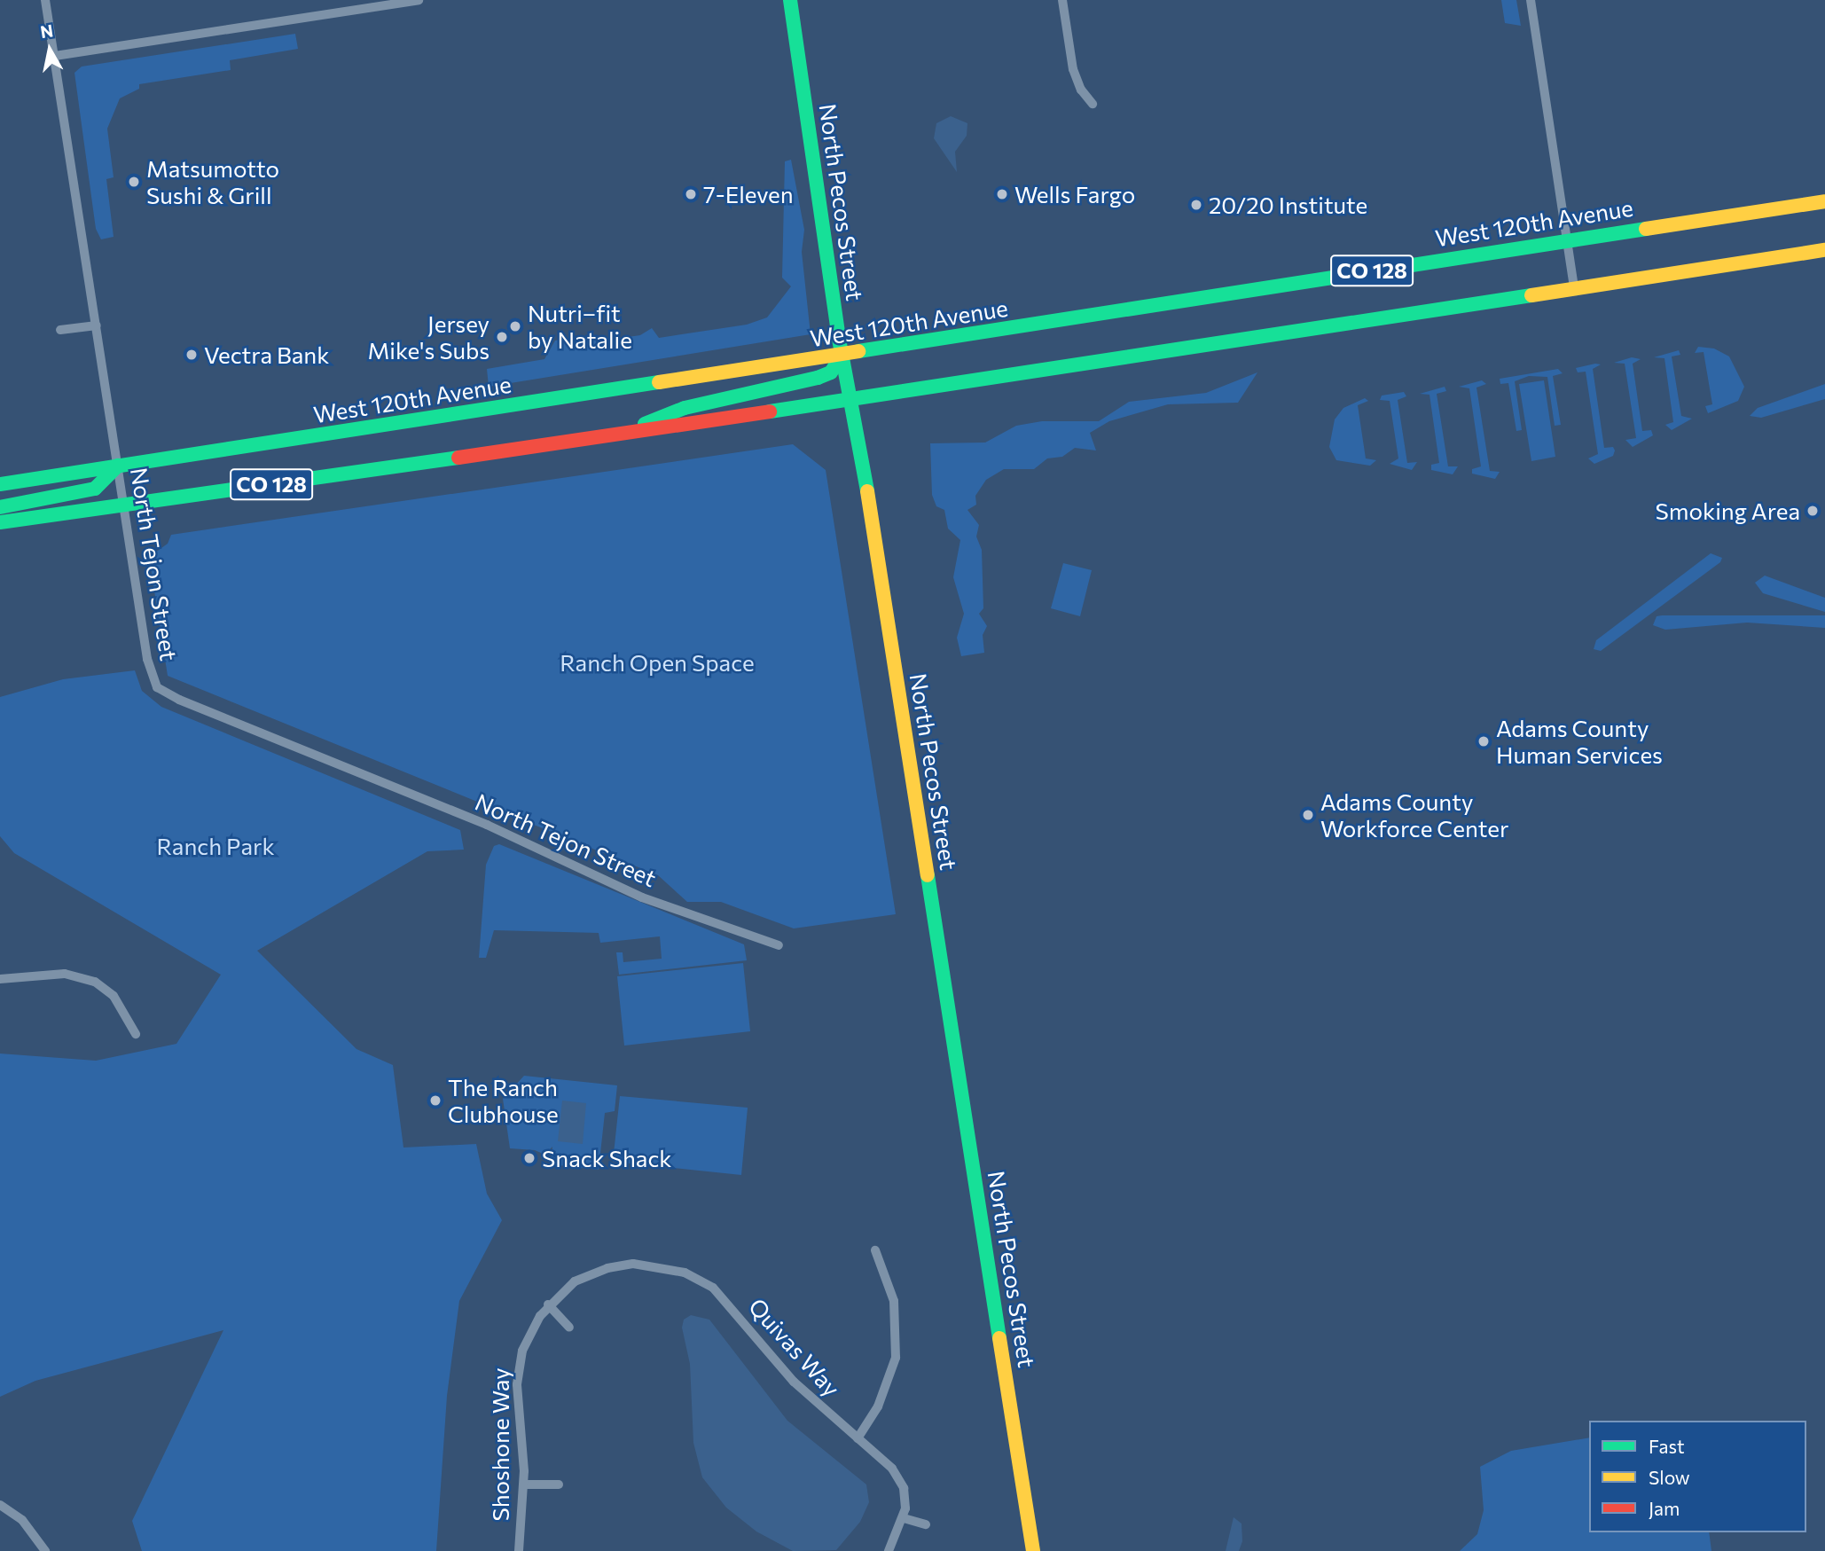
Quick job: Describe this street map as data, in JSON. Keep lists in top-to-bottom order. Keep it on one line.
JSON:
{"streets":{"main road":["North Pecos Street","West 120th Avenue","CO 128"],"street":["North Tejon Street","Quivas Way","Shoshone Way"]},"crossings":[["North Pecos Street","West 120th Avenue"],["North Pecos Street","CO 128"],["West 120th Avenue","North Tejon Street"],["CO 128","North Tejon Street"],["Quivas Way","Shoshone Way"]],"parks":["Ranch Open Space","Ranch Park"],"places":["Matsumotto Sushi & Grill","7-Eleven","Wells Fargo","20/20 Institute","Nutri–fit by Natalie","Jersey Mike's Subs","Vectra Bank","Smoking Area","Adams County Human Services","Adams County Workforce Center","The Ranch Clubhouse","Snack Shack"],"legend":["Fast","Slow","Jam"],"north":"top"}
